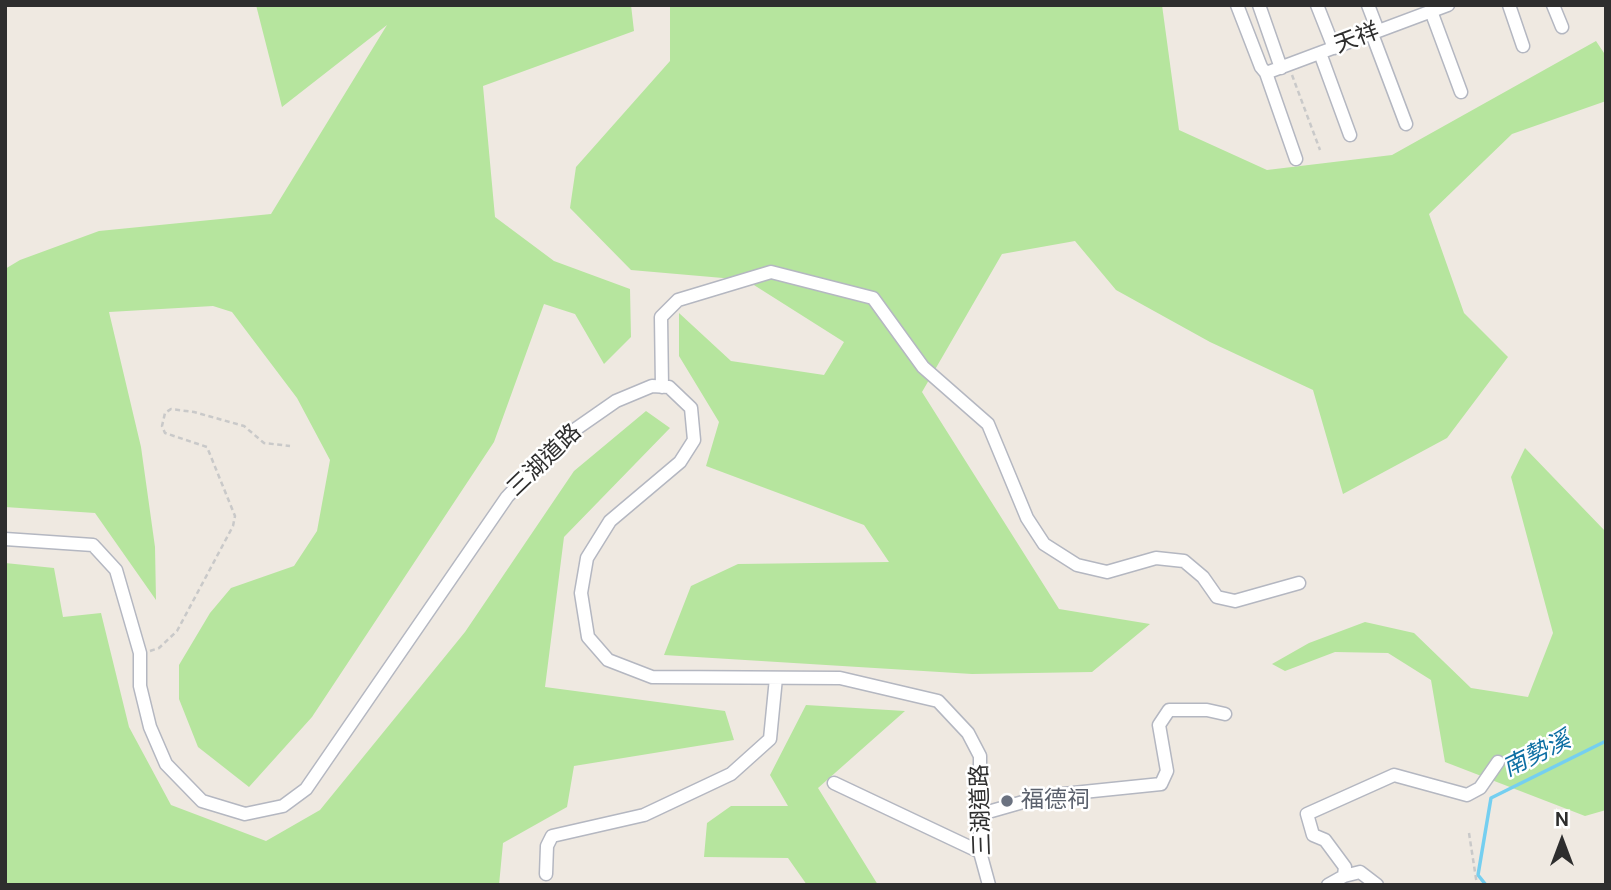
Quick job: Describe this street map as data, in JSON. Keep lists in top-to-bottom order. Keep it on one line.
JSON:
{"streets":{"street":["天祥","三湖道路"]},"water":["南勢溪"],"places":["福德祠"],"north":"top"}
